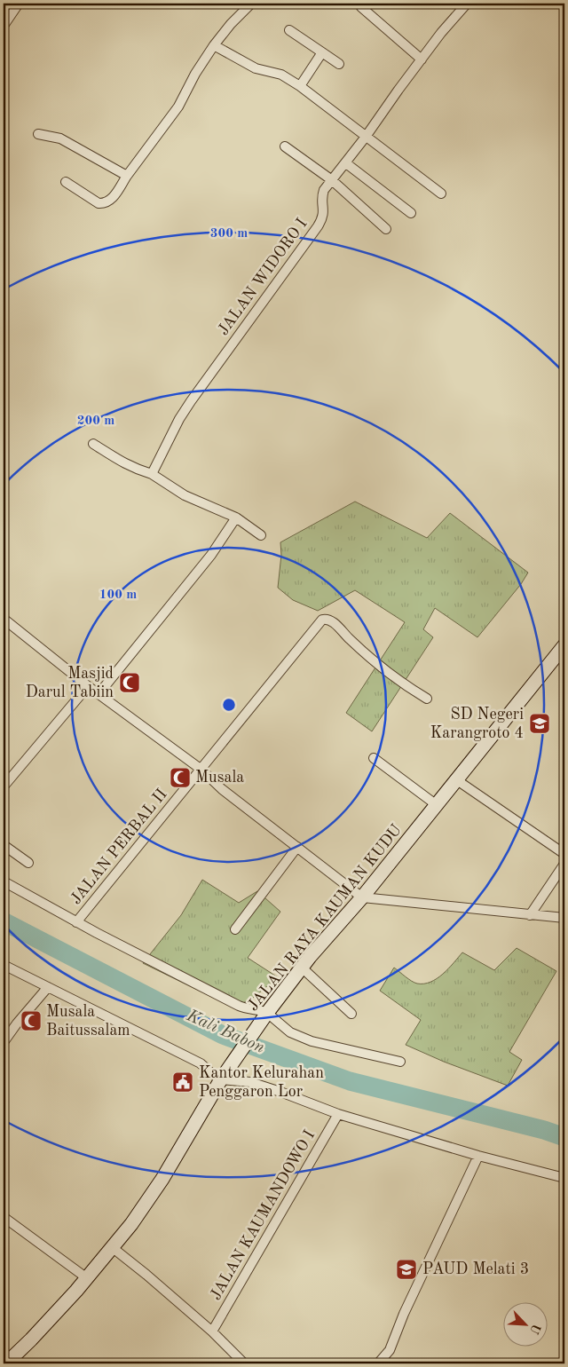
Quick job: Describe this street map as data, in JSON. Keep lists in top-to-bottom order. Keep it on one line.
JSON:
{"streets":{"street":["JALAN WIDORO I","JALAN PERBAL II","JALAN RAYA KAUMAN KUDU","JALAN KAUMANDOWO I"]},"water":["Kali Babon"],"places":{"mosque":["Masjid Darul Tabiin","Musala","Musala Baitussalam"],"school or university":["SD Negeri Karangroto 4","PAUD Melati 3"],"public building":["Kantor Kelurahan Penggaron Lor"]},"north":"bottom right","rings":["300 m","200 m","100 m"]}
